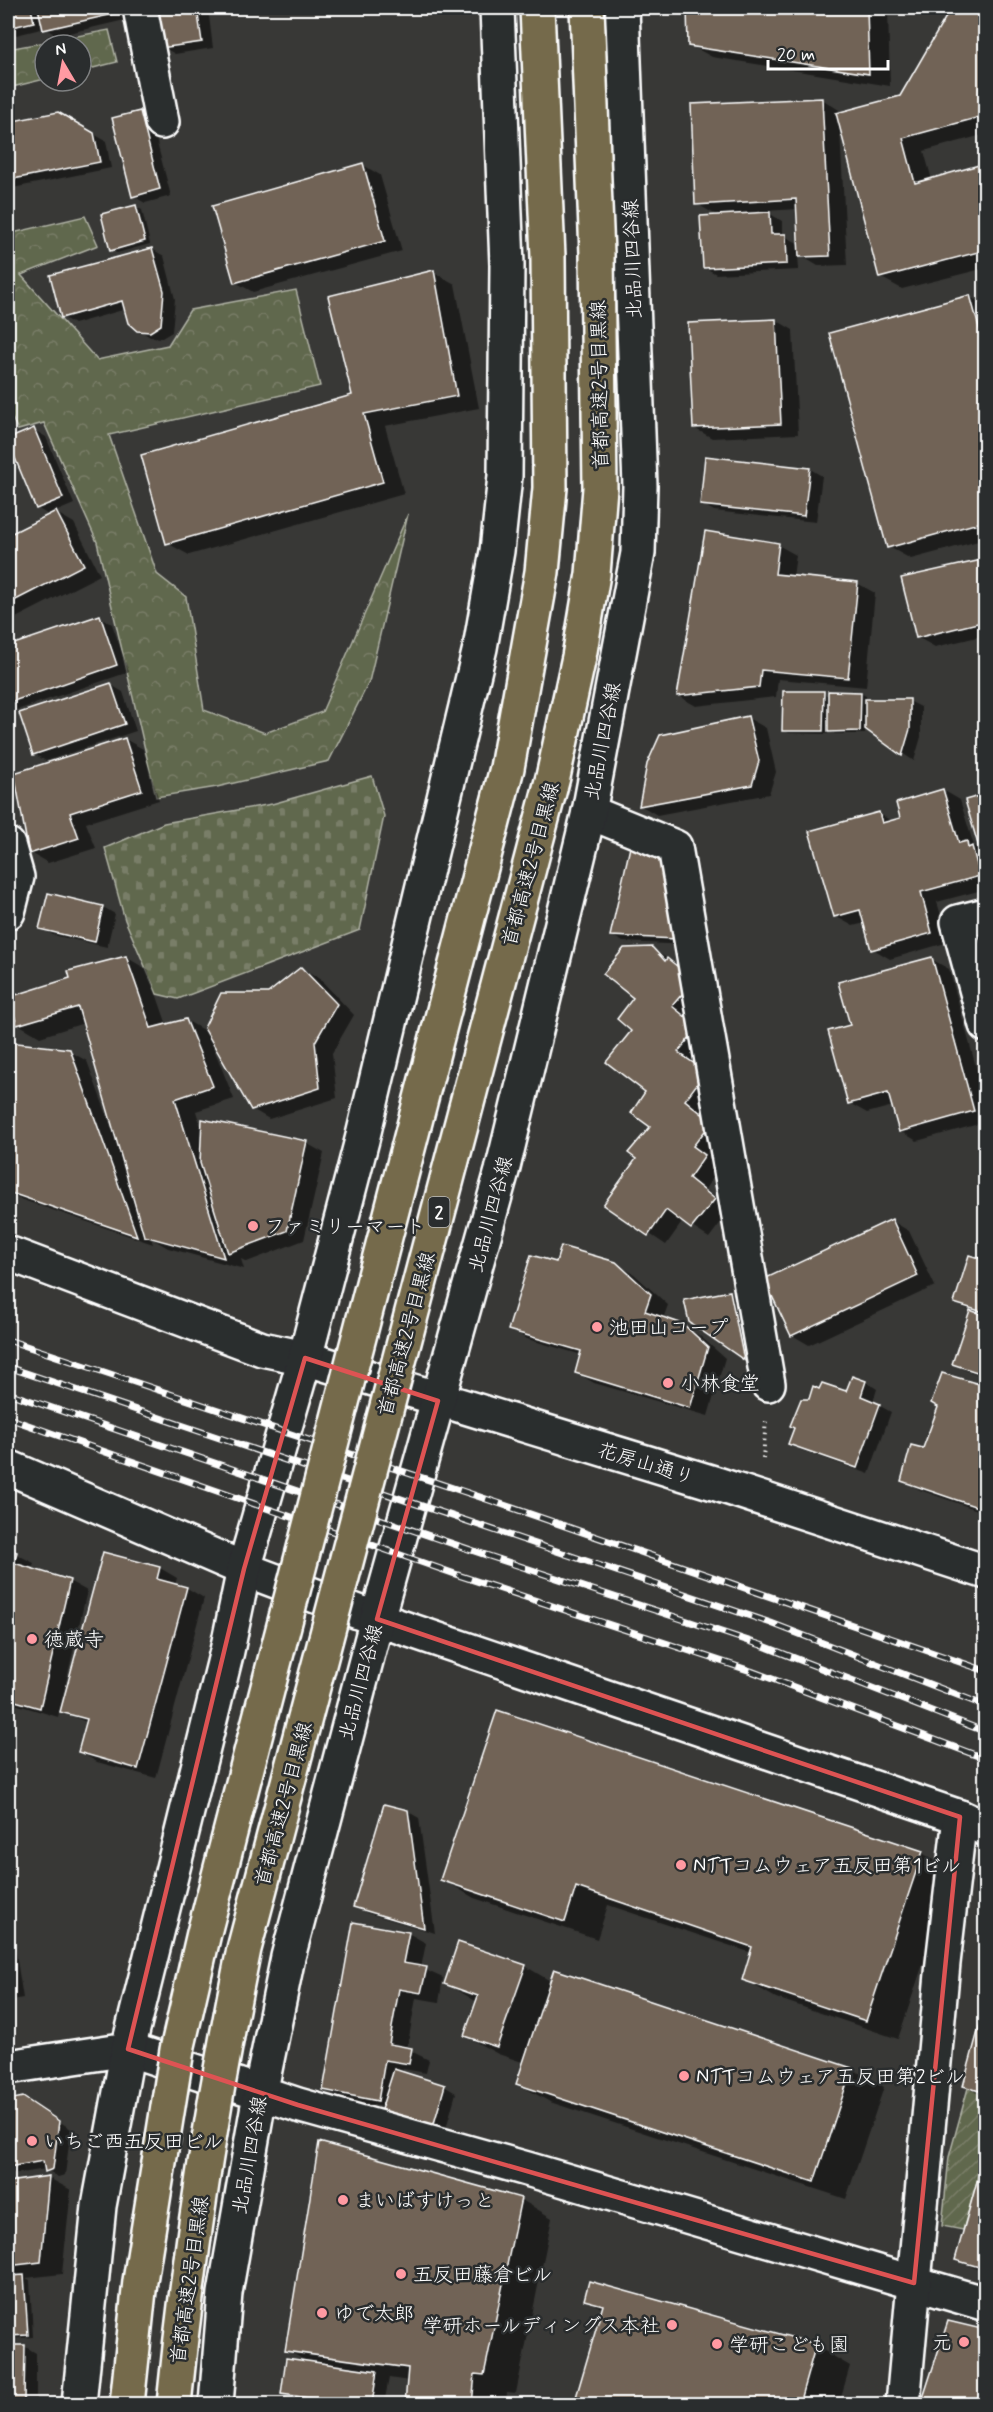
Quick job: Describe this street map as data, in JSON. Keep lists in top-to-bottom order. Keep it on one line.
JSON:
{"streets":{"highway":["首都高速2号目黒線","2"],"main road":["北品川四谷線","花房山通り"]},"crossings":[["北品川四谷線","花房山通り"]],"places":["ファミリーマート","池田山コープ","小林食堂","徳蔵寺","NTTコムウェア五反田第1ビル","NTTコムウェア五反田第2ビル","いちご西五反田ビル","まいばすけっと","五反田藤倉ビル","ゆで太郎","学研ホールディングス本社","元","学研こども園"],"scale_bar":"20 m","north":"top"}
